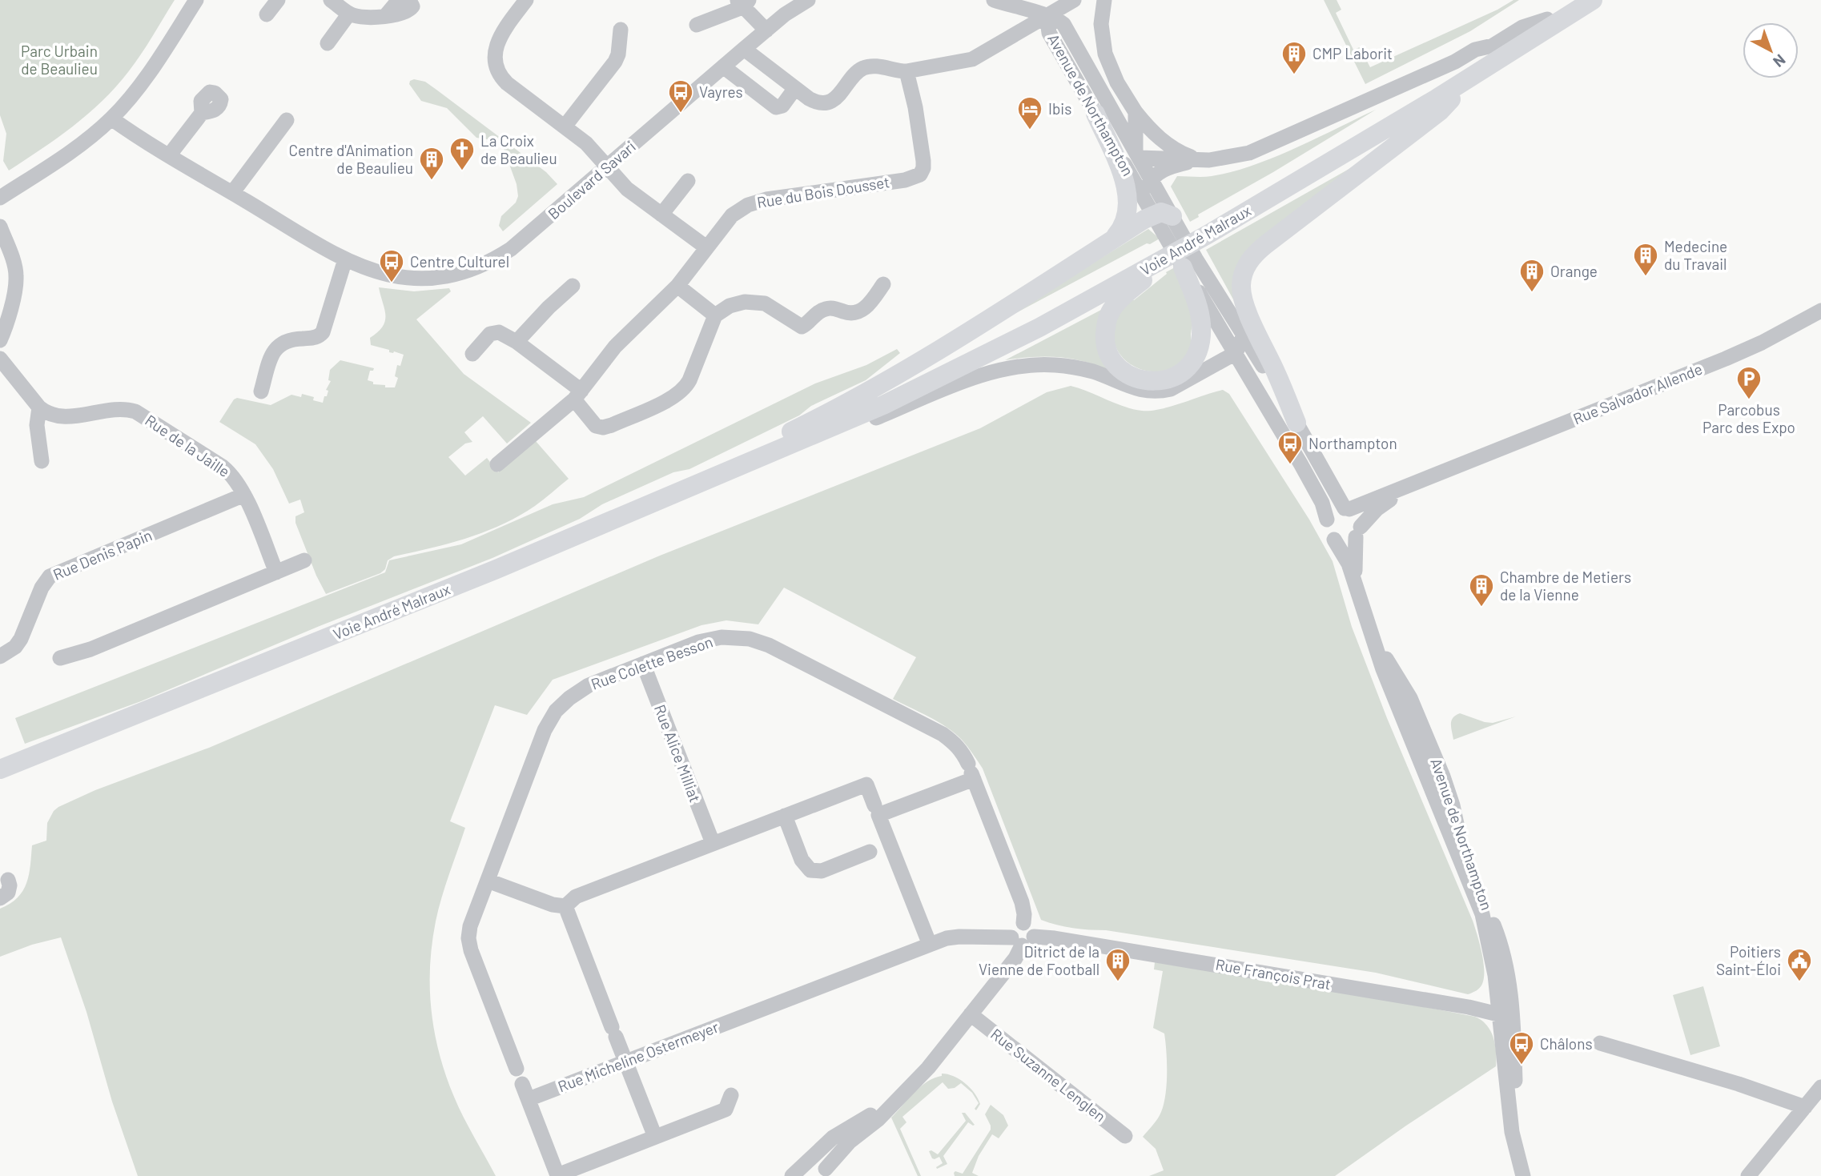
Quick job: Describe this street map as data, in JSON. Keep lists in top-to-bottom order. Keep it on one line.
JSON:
{"streets":{"main road":["Voie André Malraux"],"street":["Avenue de Northampton","Boulevard Savari","Rue du Bois Dousset","Rue Salvador Allende","Rue de la Jaille","Rue Denis Papin","Rue Colette Besson","Rue Alice Milliat","Rue François Prat","Rue Micheline Ostermeyer","Rue Suzanne Lenglen"]},"crossings":[["Avenue de Northampton","Voie André Malraux"],["Avenue de Northampton","Rue Salvador Allende"],["Avenue de Northampton","Rue François Prat"],["Rue de la Jaille","Rue Denis Papin"],["Rue Colette Besson","Rue Alice Milliat"],["Rue Colette Besson","Rue François Prat"],["Rue Colette Besson","Rue Micheline Ostermeyer"],["Rue François Prat","Rue Micheline Ostermeyer"]],"parks":["Parc Urbain de Beaulieu"],"places":{"building":["CMP Laborit","Centre d'Animation de Beaulieu","Medecine du Travail","Orange","Chambre de Metiers de la Vienne","Ditrict de la Vienne de Football"],"bus stop":["Vayres","Centre Culturel","Northampton","Châlons"],"hotel":["Ibis"],"church":["La Croix de Beaulieu"],"parking":["Parcobus Parc des Expo"],"public building":["Poitiers Saint-Éloi"]},"north":"bottom right"}
